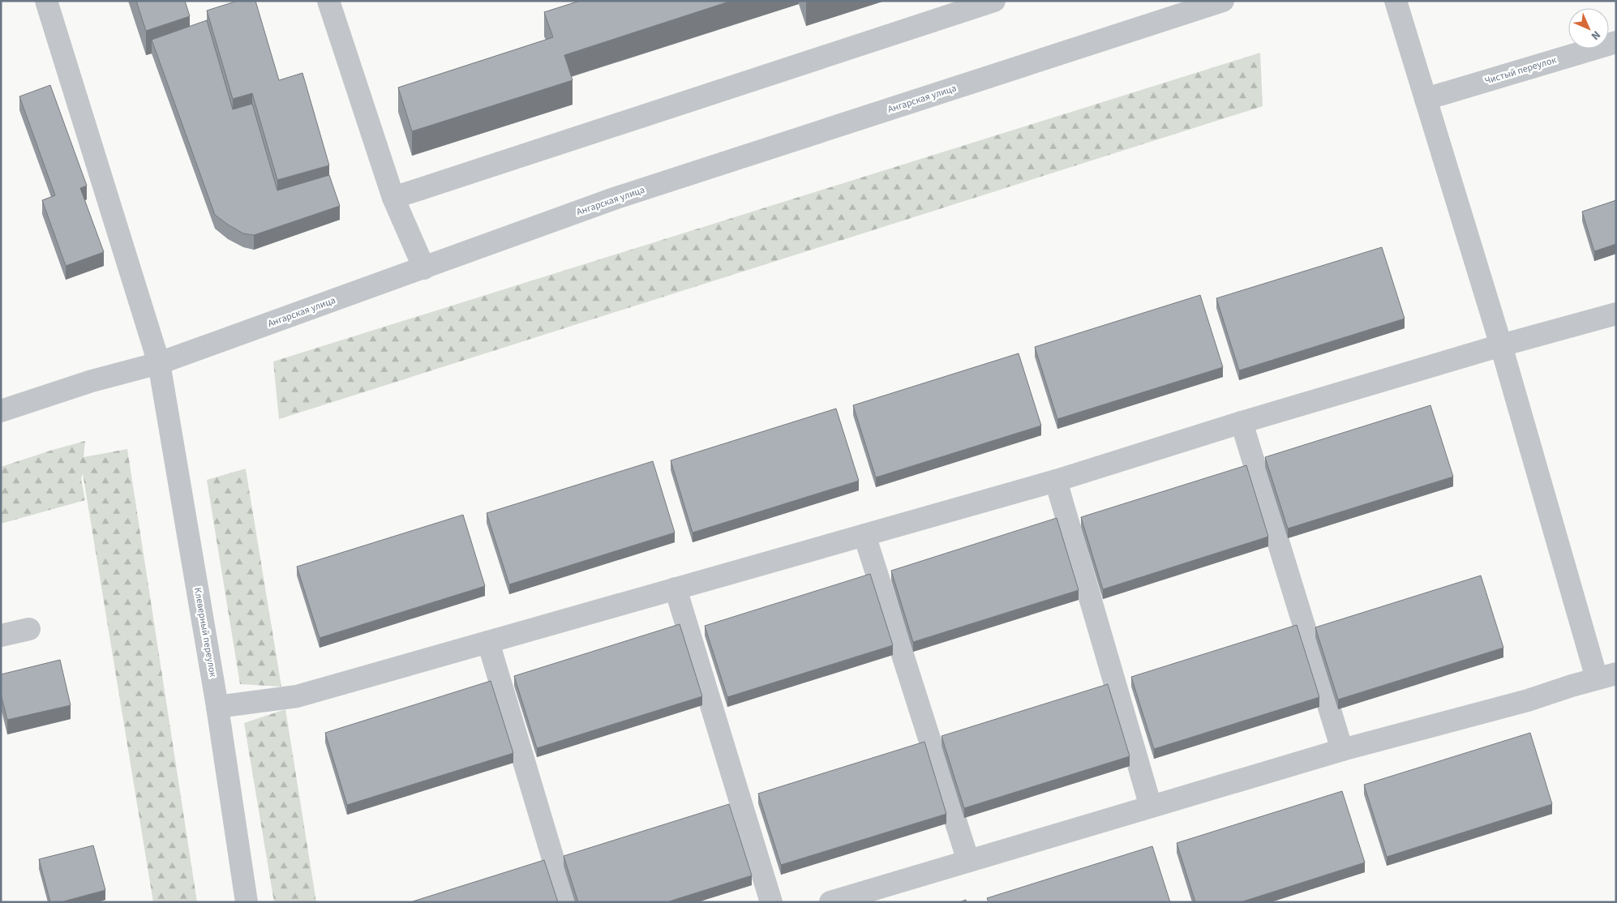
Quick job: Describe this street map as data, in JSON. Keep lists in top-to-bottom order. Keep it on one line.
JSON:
{"streets":{"street":["Чистый переулок","Ангарская улица","Клеверный переулок"]},"crossings":[["Ангарская улица","Клеверный переулок"]],"north":"bottom right"}
